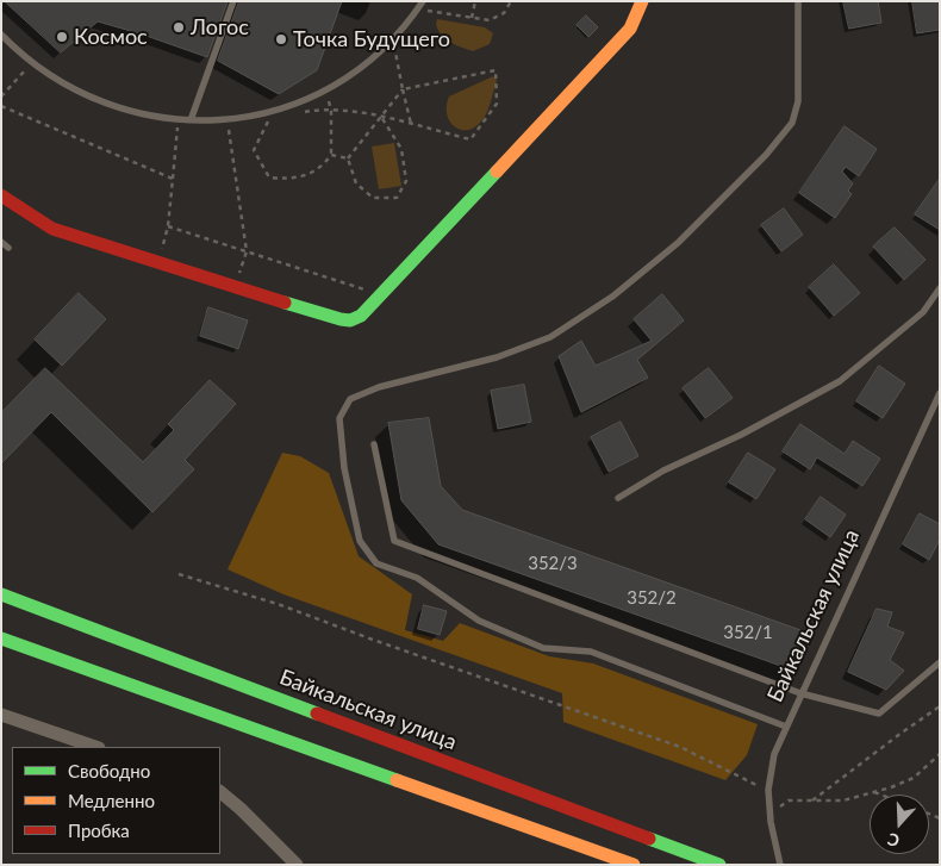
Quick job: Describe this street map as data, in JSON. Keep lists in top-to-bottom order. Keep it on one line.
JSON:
{"streets":{"main road":["Байкальская улица"]},"places":["Логос","Космос","Точка Будущего"],"house_numbers":["352/3","352/2","352/1"],"legend":["Свободно","Медленно","Пробка"],"north":"bottom"}
